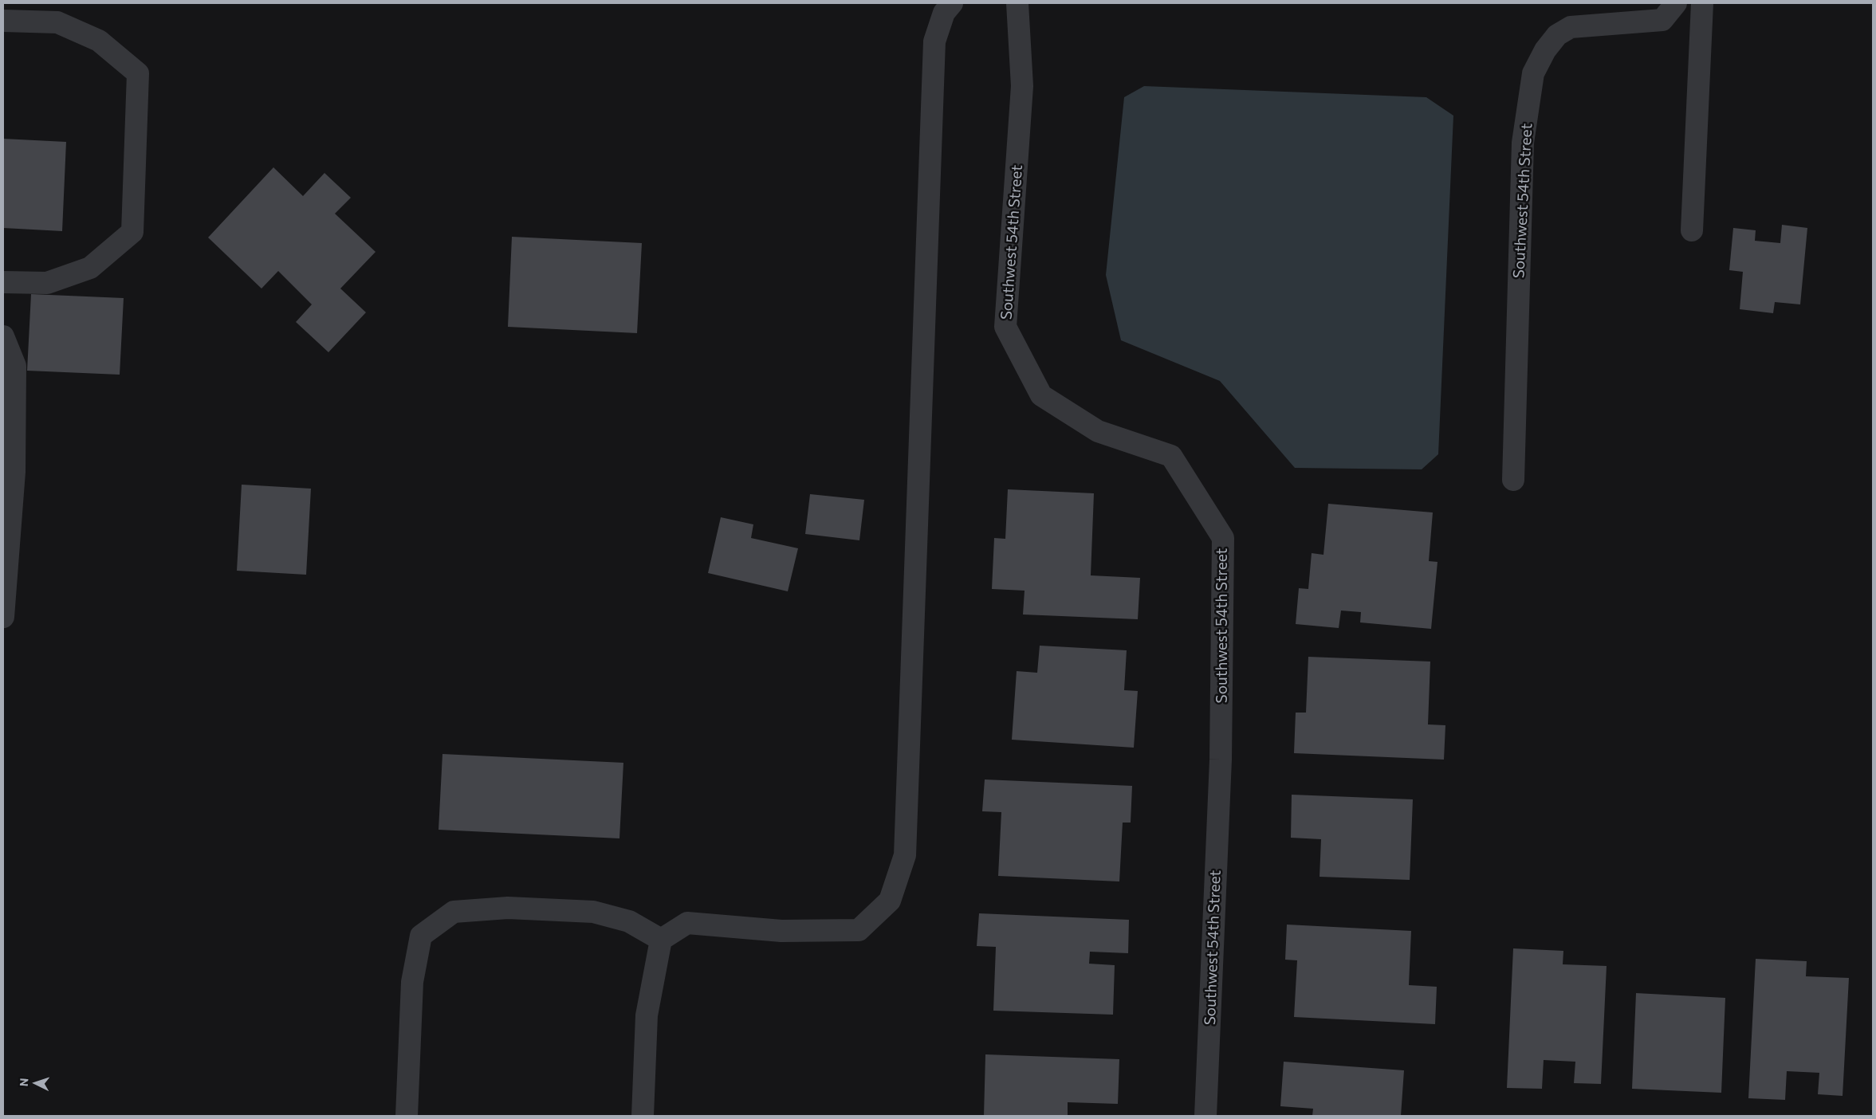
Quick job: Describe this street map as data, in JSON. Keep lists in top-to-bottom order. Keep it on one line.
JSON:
{"streets":{"street":["Southwest 54th Street"]},"north":"left"}
